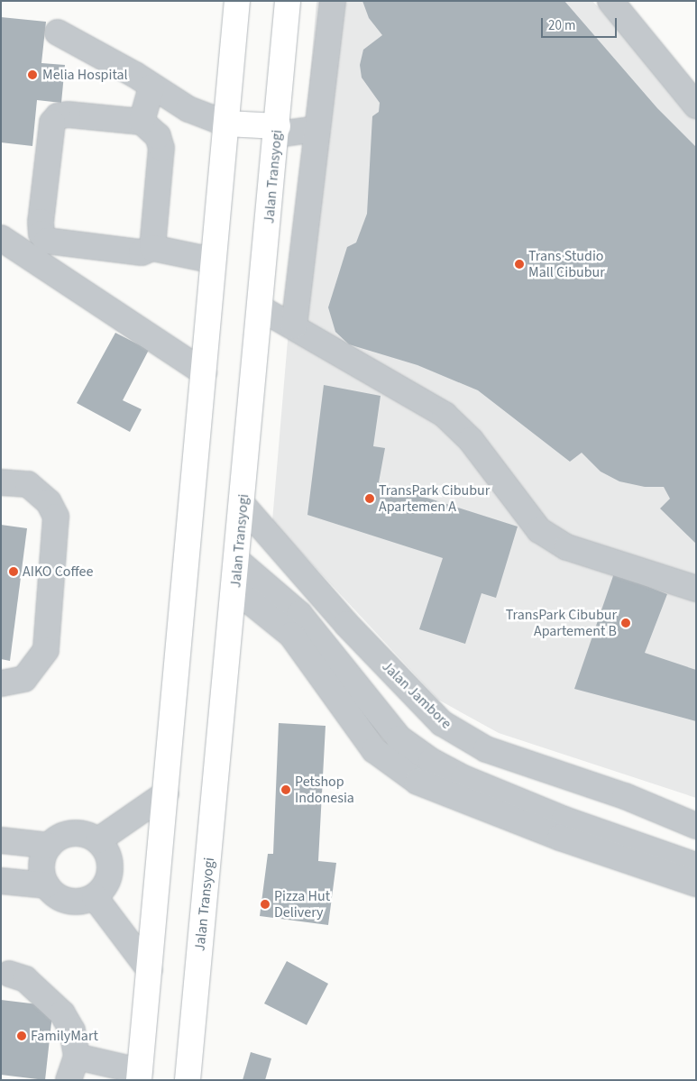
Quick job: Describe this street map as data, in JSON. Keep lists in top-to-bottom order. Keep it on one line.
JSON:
{"streets":{"highway":["Jalan Transyogi"],"street":["Jalan Jambore"]},"crossings":[["Jalan Transyogi","Jalan Jambore"]],"places":["Melia Hospital","Trans Studio Mall Cibubur","TransPark Cibubur Apartemen A","AIKO Coffee","TransPark Cibubur Apartement B","Petshop Indonesia","Pizza Hut Delivery","FamilyMart"],"scale_bar":"20 m"}
